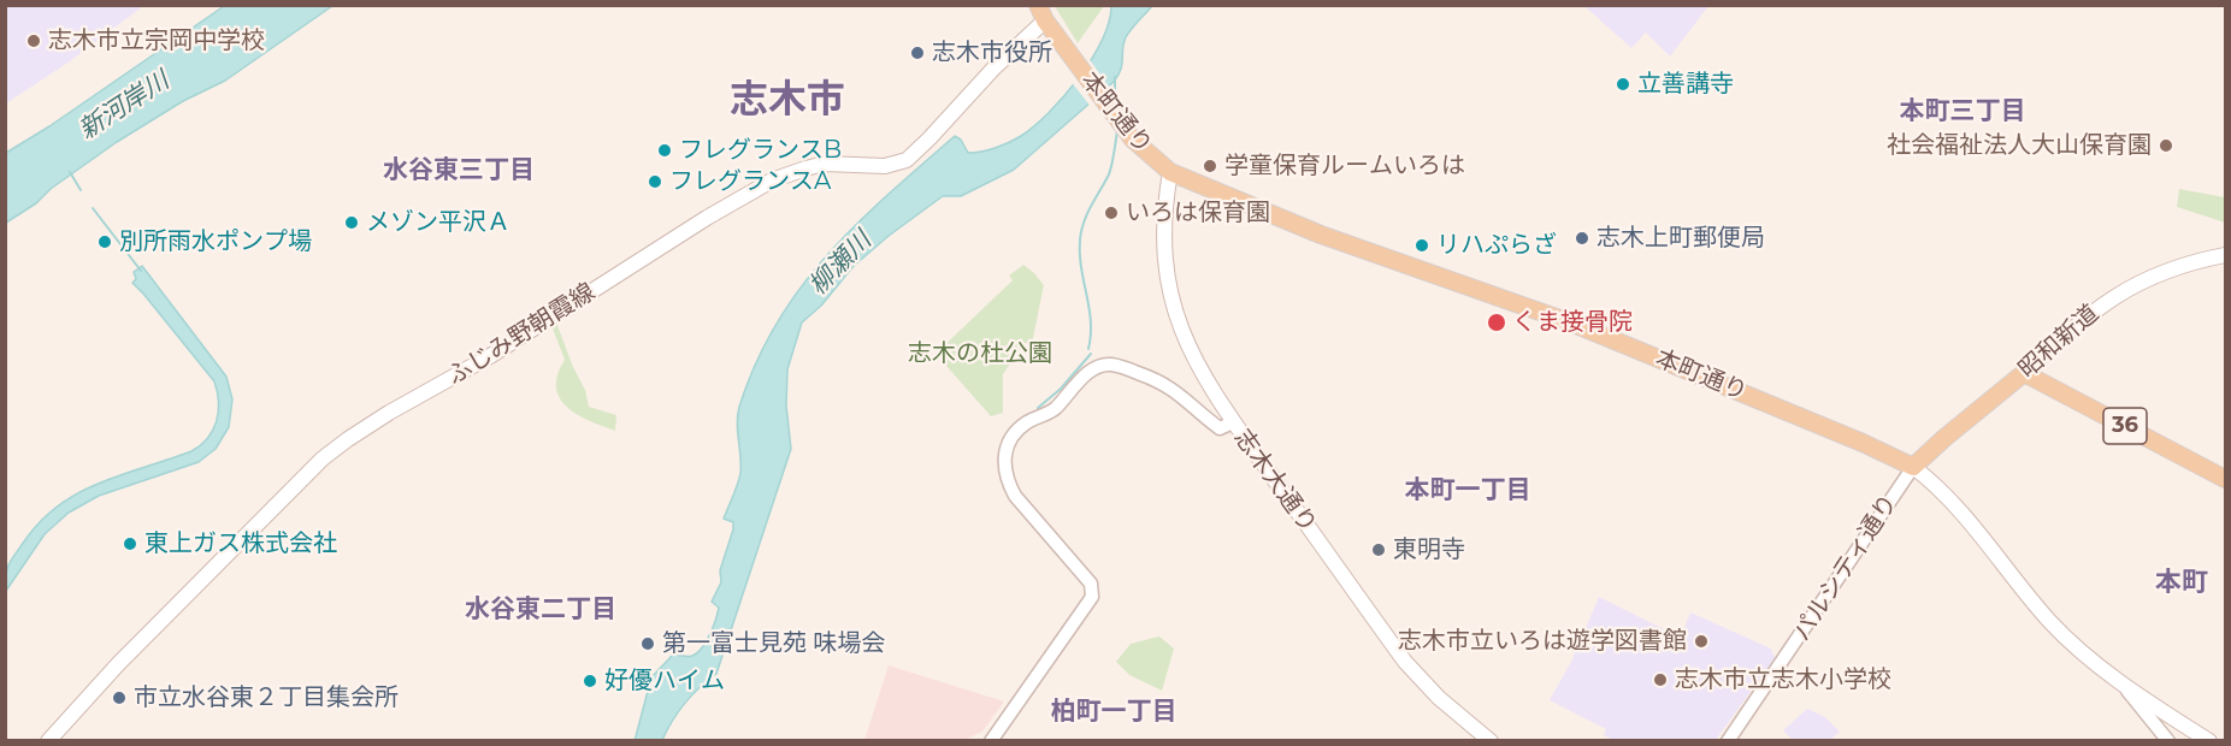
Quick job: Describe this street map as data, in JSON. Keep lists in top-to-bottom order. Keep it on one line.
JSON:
{"streets":{"main road":["本町通り","ふじみ野朝霞線","昭和新道","36","志木大通り"],"street":["パルシティ通り"]},"crossings":[["本町通り","ふじみ野朝霞線"],["本町通り","昭和新道"],["本町通り","志木大通り"],["本町通り","パルシティ通り"],["昭和新道","36"],["昭和新道","パルシティ通り"]],"districts":["志木市","本町三丁目","水谷東三丁目","本町一丁目","本町","水谷東二丁目","柏町一丁目"],"water":["新河岸川","柳瀬川"],"parks":["志木の杜公園"],"places":["志木市立宗岡中学校","志木市役所","立善講寺","社会福祉法人大山保育園","フレグランスB","学童保育ルームいろは","フレグランスA","いろは保育園","メゾン平沢Ａ","志木上町郵便局","別所雨水ポンプ場","リハぷらざ","くま接骨院","東上ガス株式会社","東明寺","志木市立いろは遊学図書館","第一富士見苑 味場会","志木市立志木小学校","好優ハイム","市立水谷東２丁目集会所"]}
